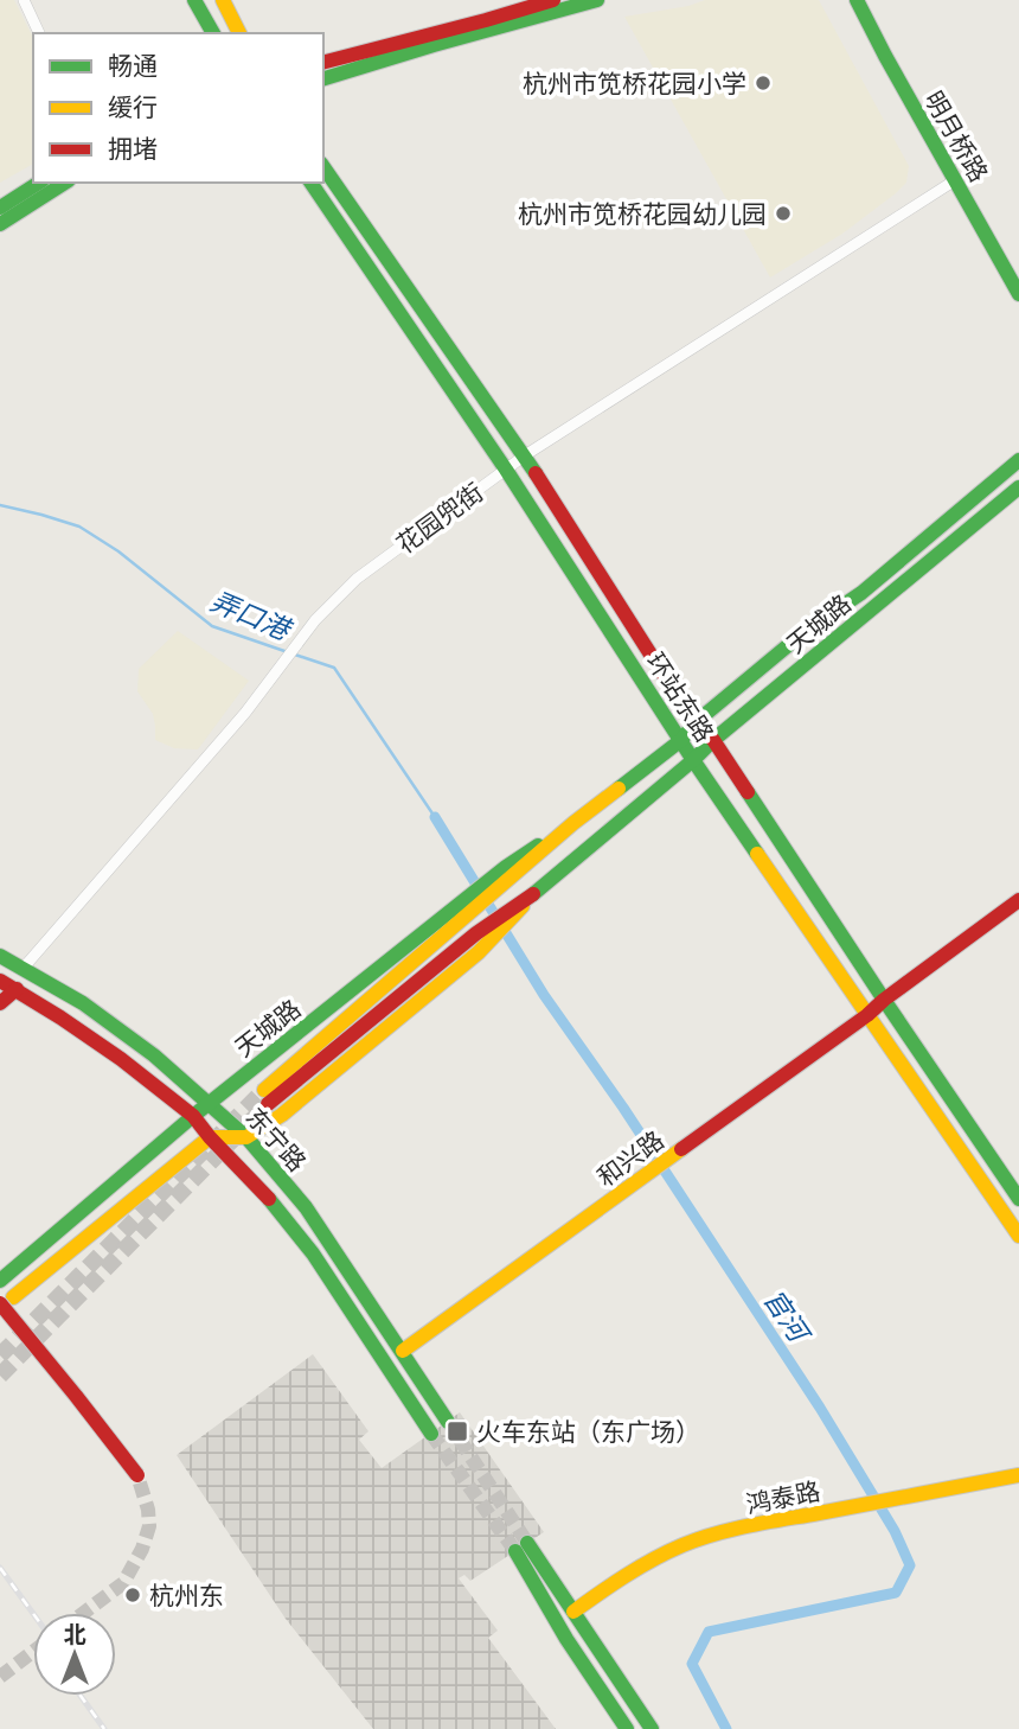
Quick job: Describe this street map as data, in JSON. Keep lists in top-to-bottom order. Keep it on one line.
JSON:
{"streets":{"main road":["明月桥路","天城路","环站东路","东宁路","和兴路","鸿泰路"],"street":["花园兜街"]},"crossings":[["明月桥路","花园兜街"],["花园兜街","环站东路"],["花园兜街","东宁路"],["天城路","环站东路"],["天城路","东宁路"],["环站东路","和兴路"],["东宁路","和兴路"]],"water":["弄口港","官河"],"places":{"other":["杭州市笕桥花园小学","杭州市笕桥花园幼儿园","杭州东"],"transit":["火车东站（东广场）"]},"legend":["畅通","缓行","拥堵"],"north":"top"}
